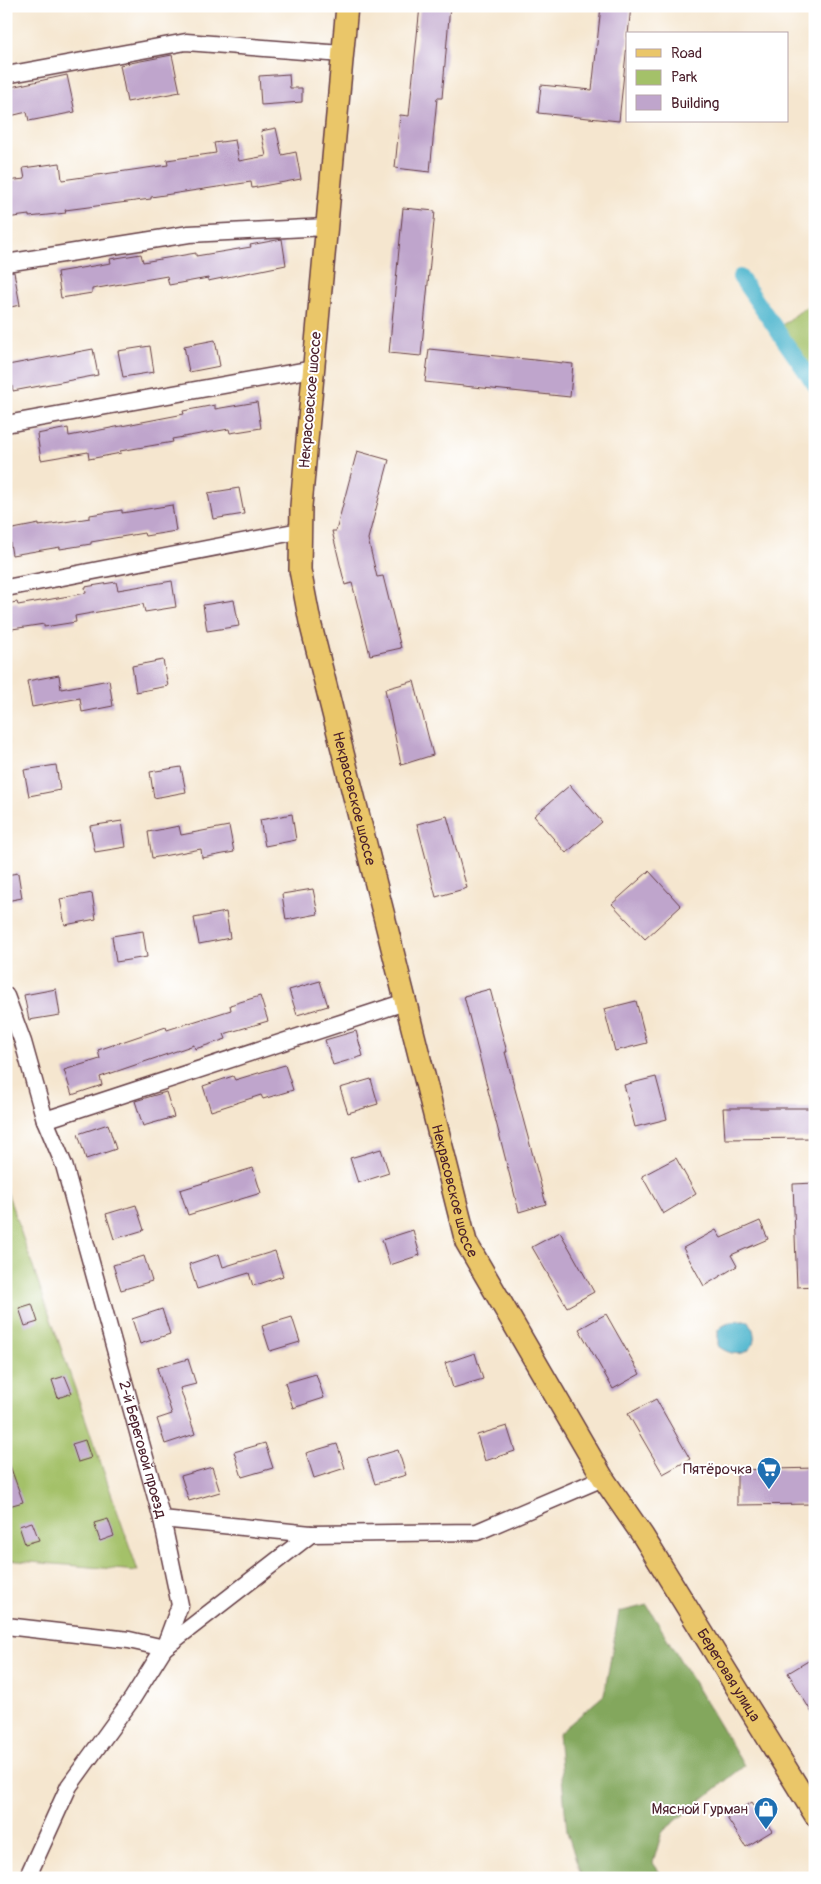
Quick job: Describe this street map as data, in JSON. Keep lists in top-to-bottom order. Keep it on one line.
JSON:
{"streets":{"main road":["Некрасовское шоссе","Береговая улица"],"street":["2-й Береговой проезд"]},"crossings":[["Некрасовское шоссе","Береговая улица"]],"places":{"supermarket":["Пятёрочка"],"shop":["Мясной Гурман"]},"legend":["Road","Park","Building"]}
